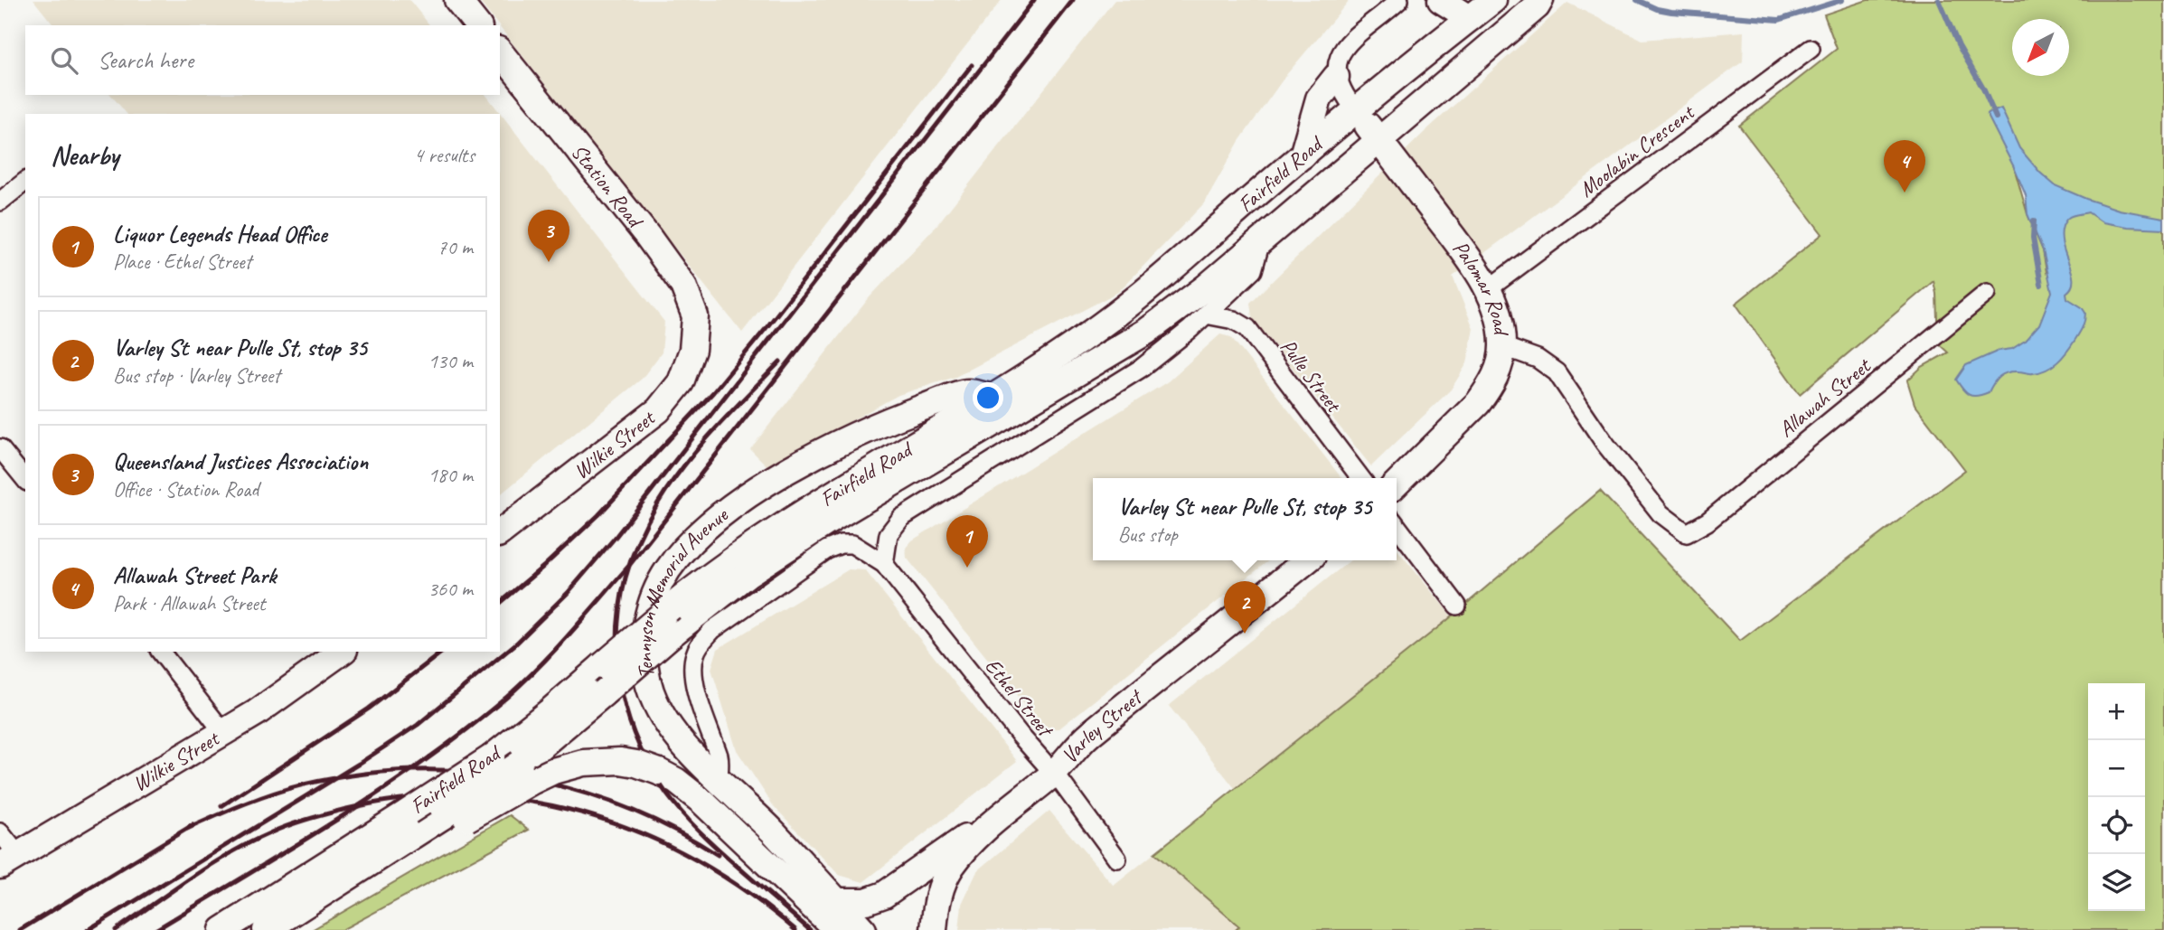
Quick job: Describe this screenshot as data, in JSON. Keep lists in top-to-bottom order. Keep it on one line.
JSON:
{"streets":{"main road":["Fairfield Road","Station Road","Palomar Road","Wilkie Street","Tennyson Memorial Avenue","Varley Street"],"street":["Moolabin Crescent","Pulle Street","Allawah Street","Ethel Street"]},"crossings":[["Moolabin Crescent","Palomar Road"],["Fairfield Road","Palomar Road"],["Fairfield Road","Pulle Street"],["Fairfield Road","Tennyson Memorial Avenue"],["Fairfield Road","Ethel Street"],["Station Road","Wilkie Street"],["Palomar Road","Allawah Street"],["Ethel Street","Varley Street"]],"north":"bottom left","page":{"search":"Search here","heading":["Nearby","4 results"],"pins":["4","3","1","2"],"list":[{"mark":"1","name":"Liquor Legends Head Office","note":"Place · Ethel Street","value":"70 m"},{"mark":"2","name":"Varley St near Pulle St, stop 35","note":"Bus stop · Varley Street","value":"130 m"},{"mark":"3","name":"Queensland Justices Association","note":"Office · Station Road","value":"180 m"},{"mark":"4","name":"Allawah Street Park","note":"Park · Allawah Street","value":"360 m"}],"popup":["Varley St near Pulle St, stop 35","Bus stop"],"map_buttons":["+","−"]}}
